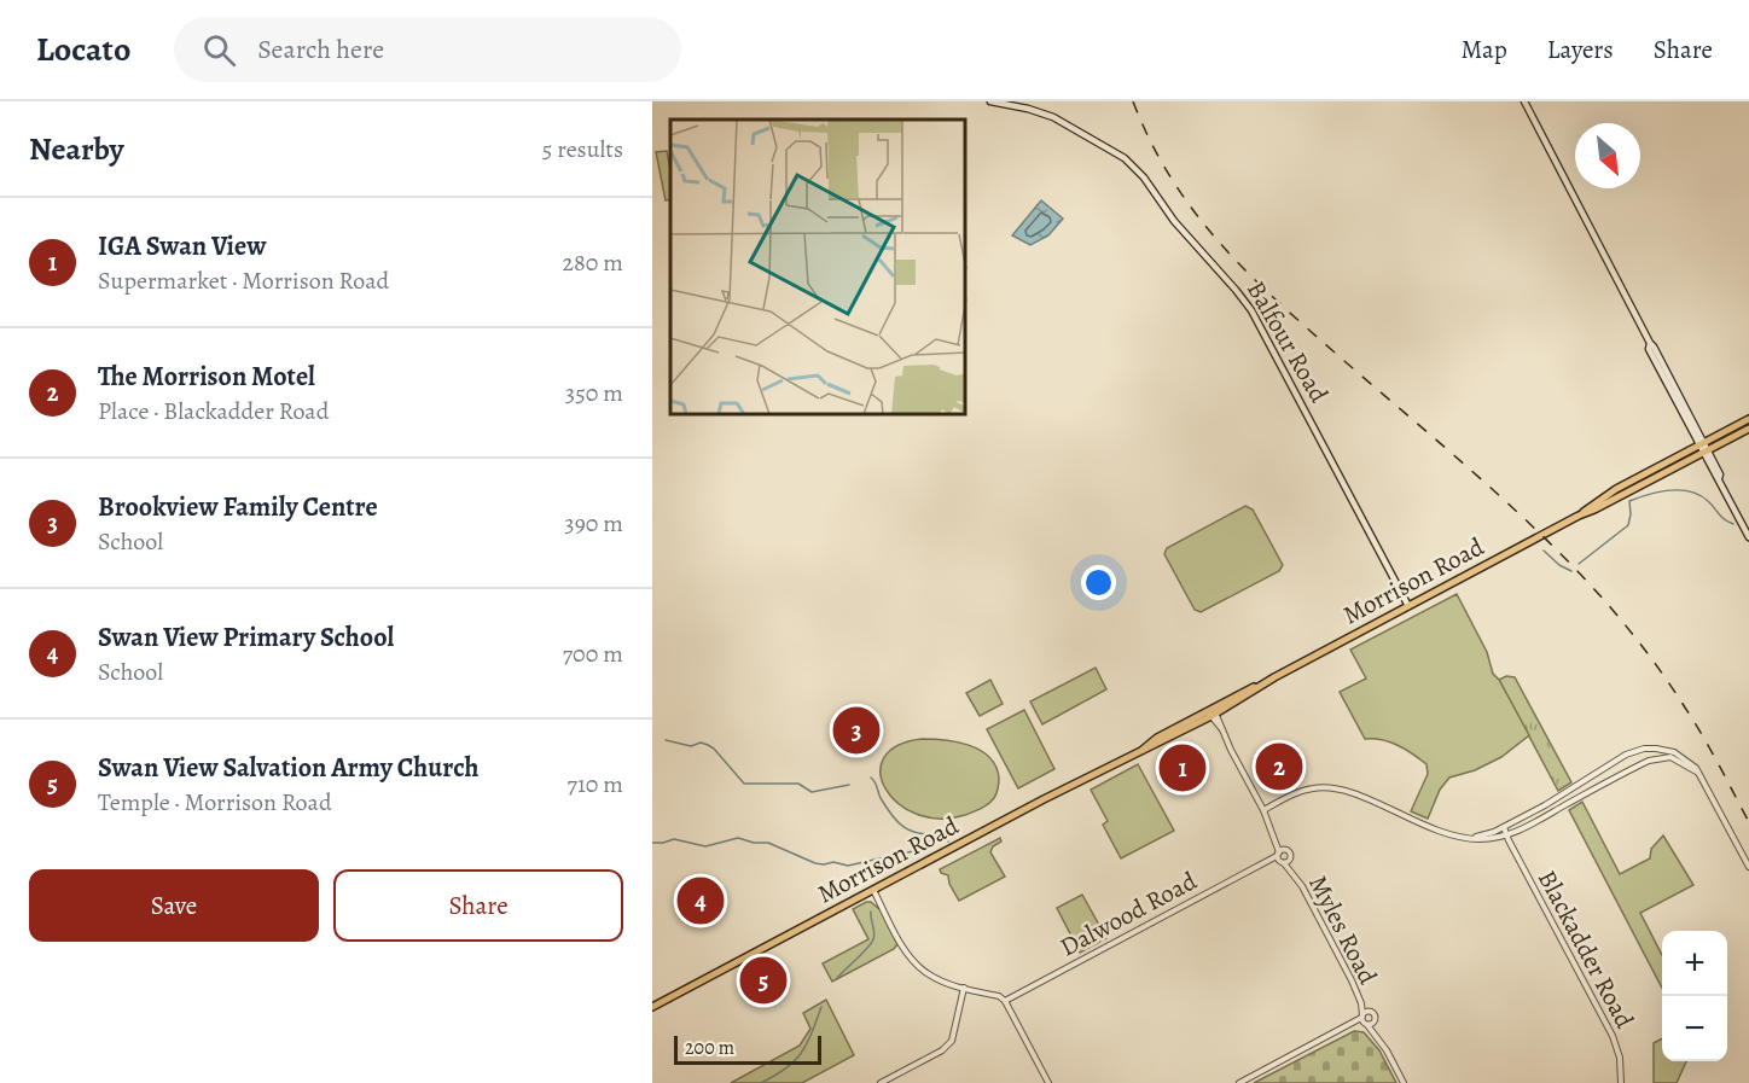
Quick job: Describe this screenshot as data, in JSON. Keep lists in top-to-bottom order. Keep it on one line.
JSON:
{"streets":{"main road":["Balfour Road","Morrison Road"],"street":["Dalwood Road","Myles Road","Blackadder Road"]},"crossings":[["Balfour Road","Morrison Road"],["Morrison Road","Myles Road"],["Dalwood Road","Myles Road"]],"scale_bar":"200 m","north":"bottom right","page":{"header":"Locato","search":"Search here","nav":["Map","Layers","Share"],"heading":["Nearby","5 results"],"list":[{"mark":"1","name":"IGA Swan View","note":"Supermarket · Morrison Road","value":"280 m"},{"mark":"2","name":"The Morrison Motel","note":"Place · Blackadder Road","value":"350 m"},{"mark":"3","name":"Brookview Family Centre","note":"School","value":"390 m"},{"mark":"4","name":"Swan View Primary School","note":"School","value":"700 m"},{"mark":"5","name":"Swan View Salvation Army Church","note":"Temple · Morrison Road","value":"710 m"}],"pins":["3","2","1","4","5"],"buttons":["Save","Share"],"map_buttons":["+","−"],"scale":"200 m"}}
